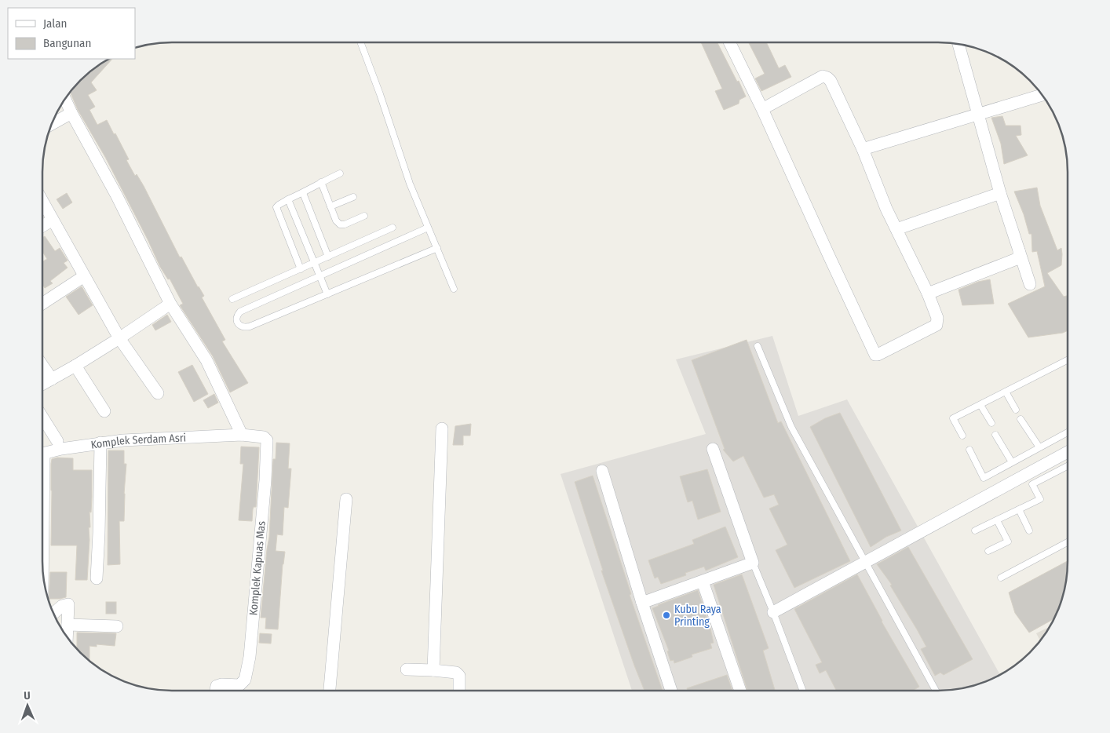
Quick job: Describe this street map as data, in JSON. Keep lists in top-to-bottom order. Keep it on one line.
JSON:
{"streets":{"street":["Komplek Serdam Asri","Komplek Kapuas Mas"]},"crossings":[["Komplek Serdam Asri","Komplek Kapuas Mas"]],"places":["Kubu Raya Printing"],"legend":["Jalan","Bangunan"],"north":"top"}
